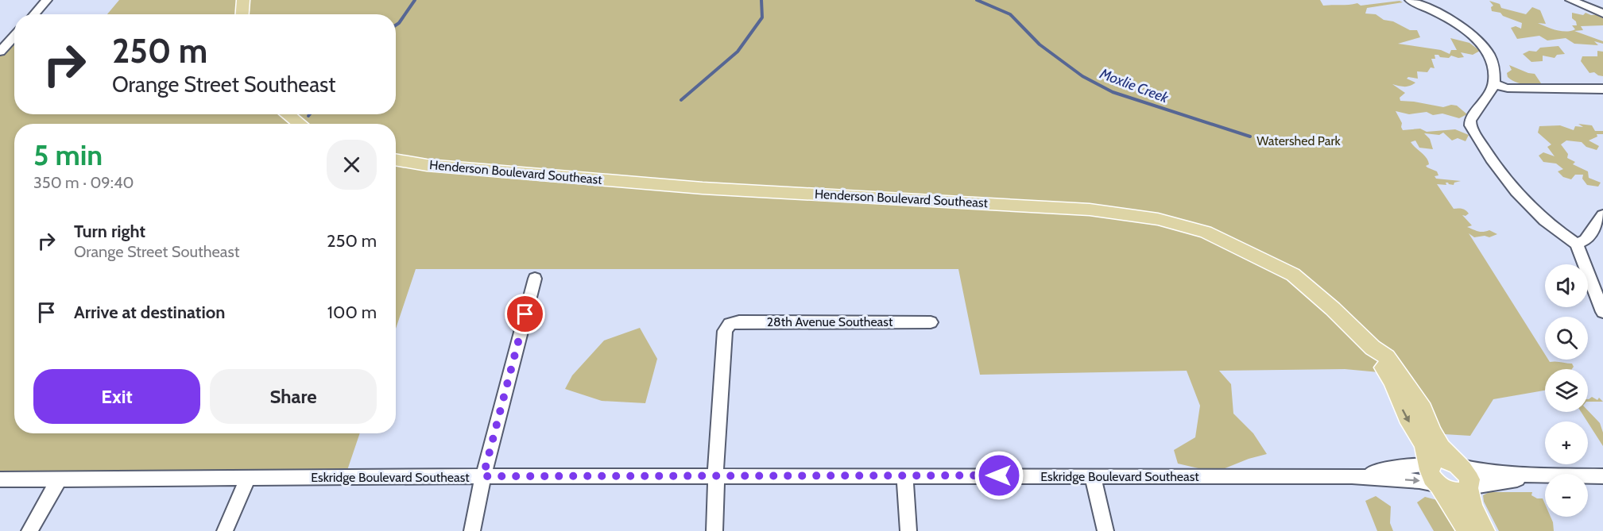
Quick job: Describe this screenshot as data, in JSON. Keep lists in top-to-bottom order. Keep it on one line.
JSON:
{"streets":{"main road":["Henderson Boulevard Southeast"],"street":["28th Avenue Southeast","Eskridge Boulevard Southeast"]},"crossings":[["Henderson Boulevard Southeast","Eskridge Boulevard Southeast"],["28th Avenue Southeast","Eskridge Boulevard Southeast"]],"water":["Moxlie Creek"],"parks":["Watershed Park"],"page":{"turn":["250 m","Orange Street Southeast"],"heading":["5 min","350 m · 09:40"],"list":[{"name":"Turn right","note":"Orange Street Southeast","value":"250 m"},{"name":"Arrive at destination","value":"100 m"}],"map_buttons":["+","−"],"buttons":["Exit","Share"]}}
